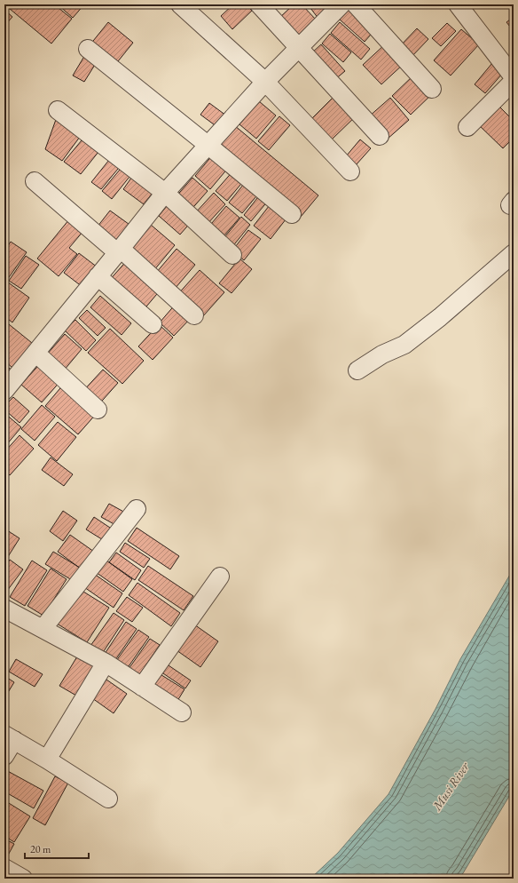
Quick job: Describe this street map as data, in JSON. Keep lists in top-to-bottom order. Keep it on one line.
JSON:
{"water":["Musi River"],"scale_bar":"20 m"}
